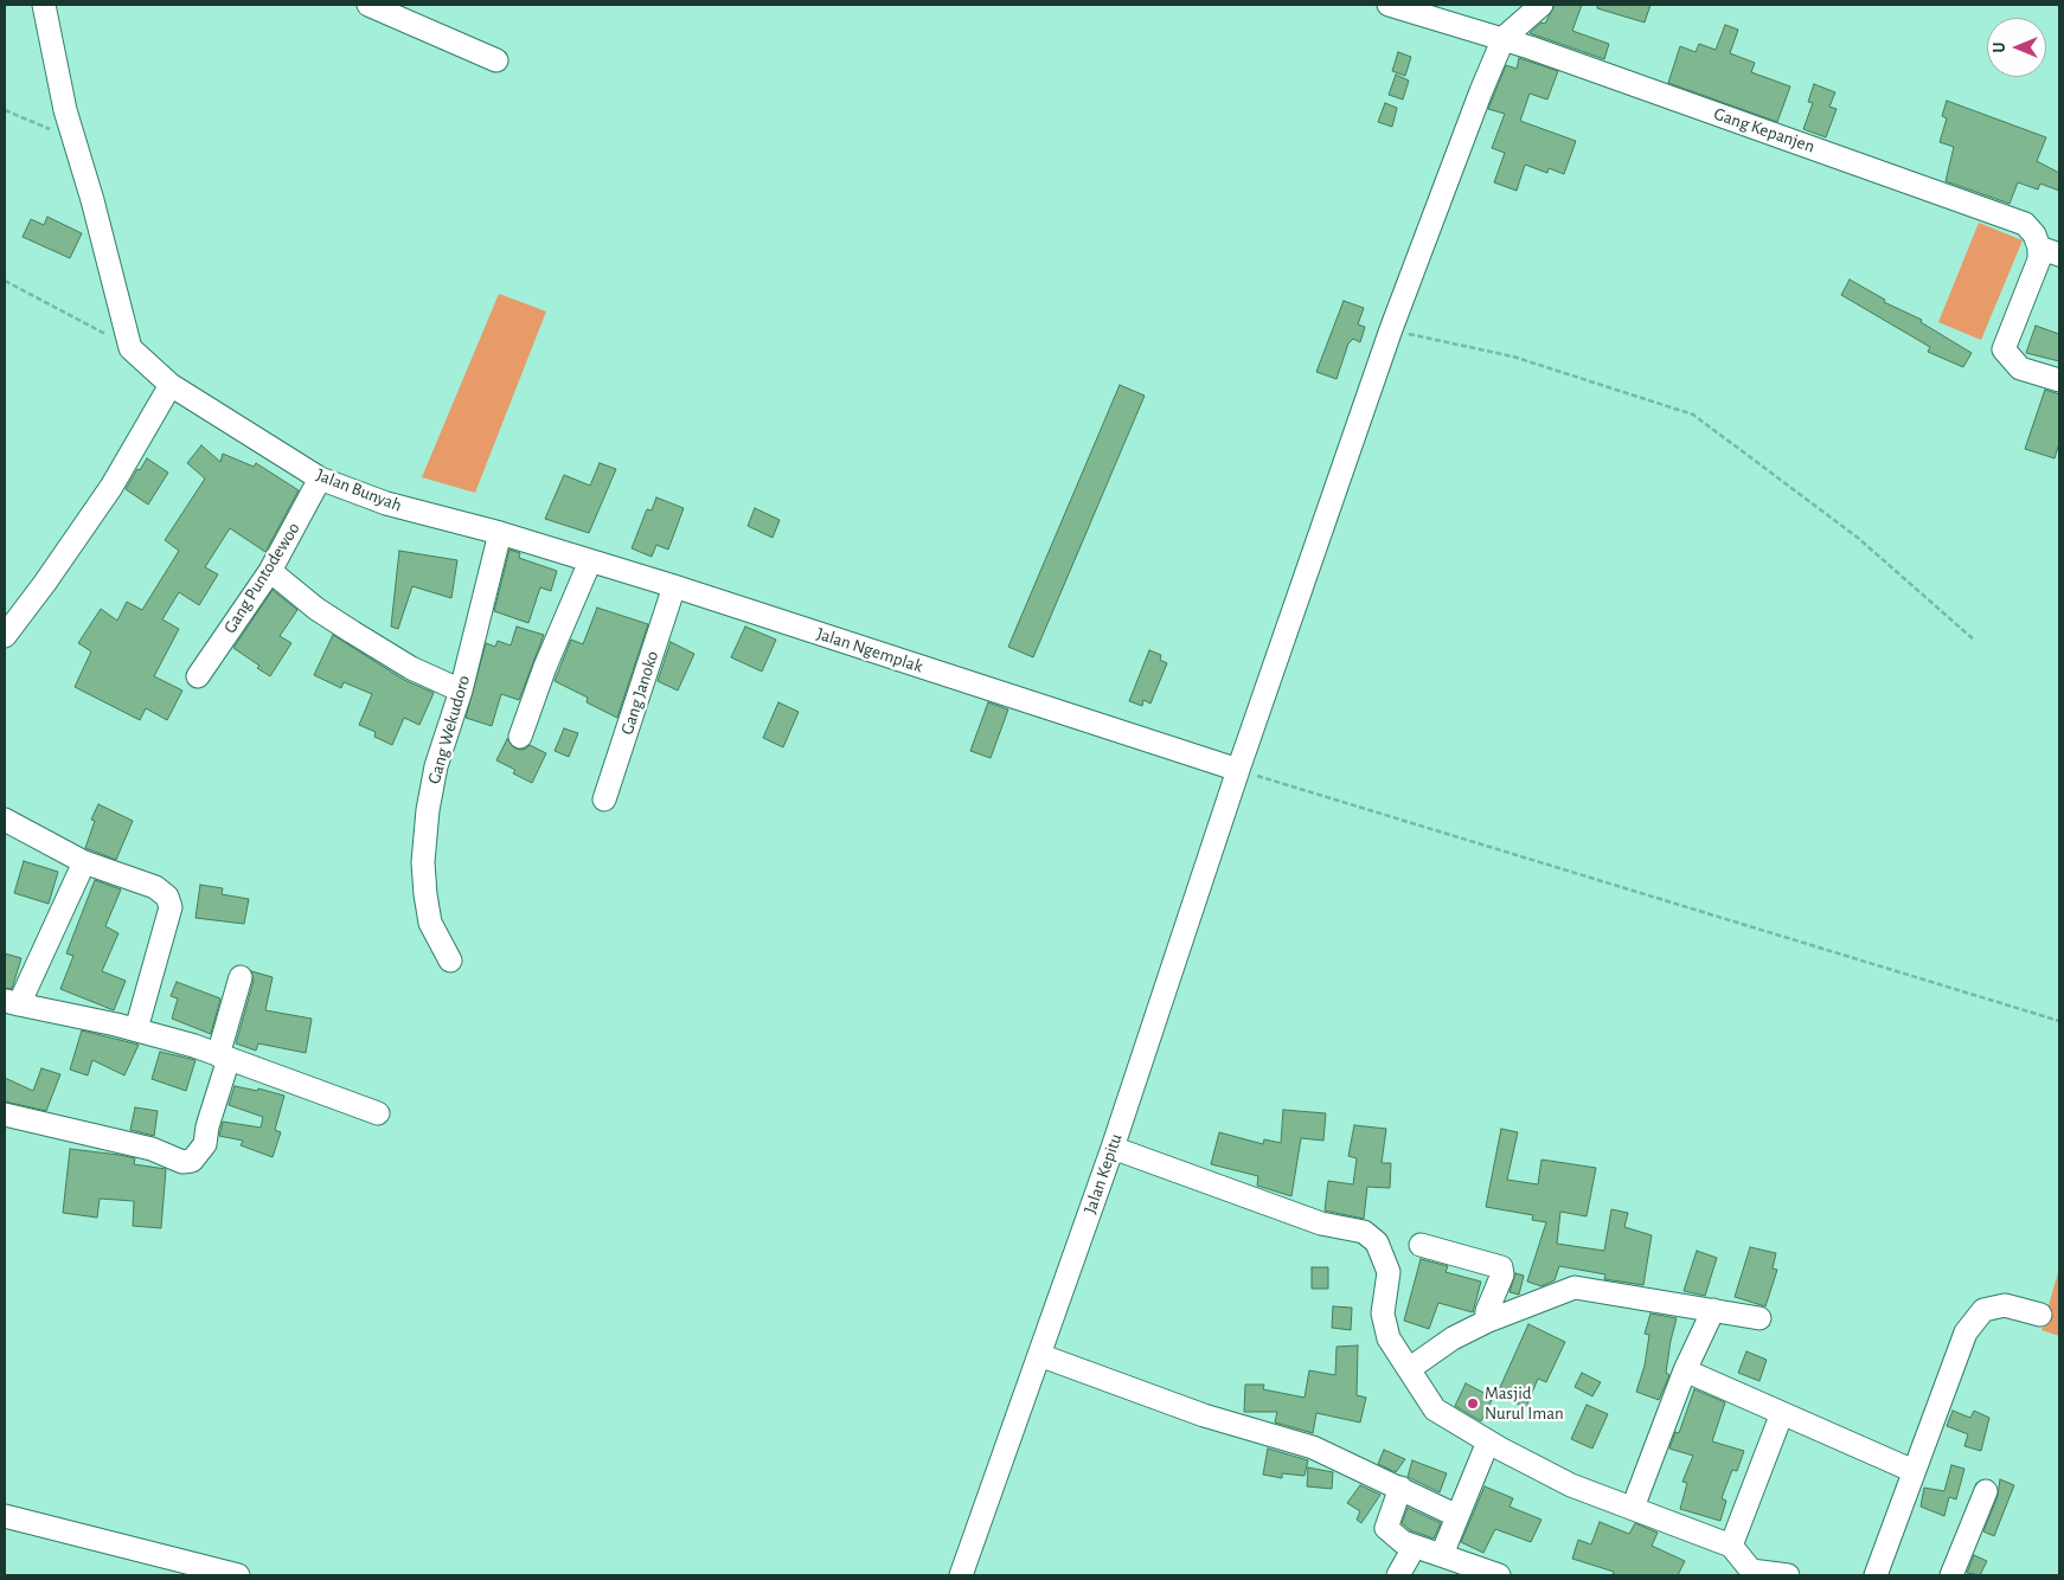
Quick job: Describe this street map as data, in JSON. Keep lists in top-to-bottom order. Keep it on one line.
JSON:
{"streets":{"street":["Gang Kepanjen","Jalan Bunyah","Gang Puntodewoo","Jalan Ngemplak","Gang Janoko","Gang Wekudoro","Jalan Kepitu"]},"crossings":[["Gang Kepanjen","Jalan Kepitu"],["Jalan Bunyah","Gang Puntodewoo"],["Jalan Bunyah","Jalan Ngemplak"],["Jalan Bunyah","Gang Wekudoro"],["Jalan Ngemplak","Gang Janoko"],["Jalan Ngemplak","Gang Wekudoro"],["Jalan Ngemplak","Jalan Kepitu"]],"places":["Masjid Nurul Iman"],"north":"left"}
